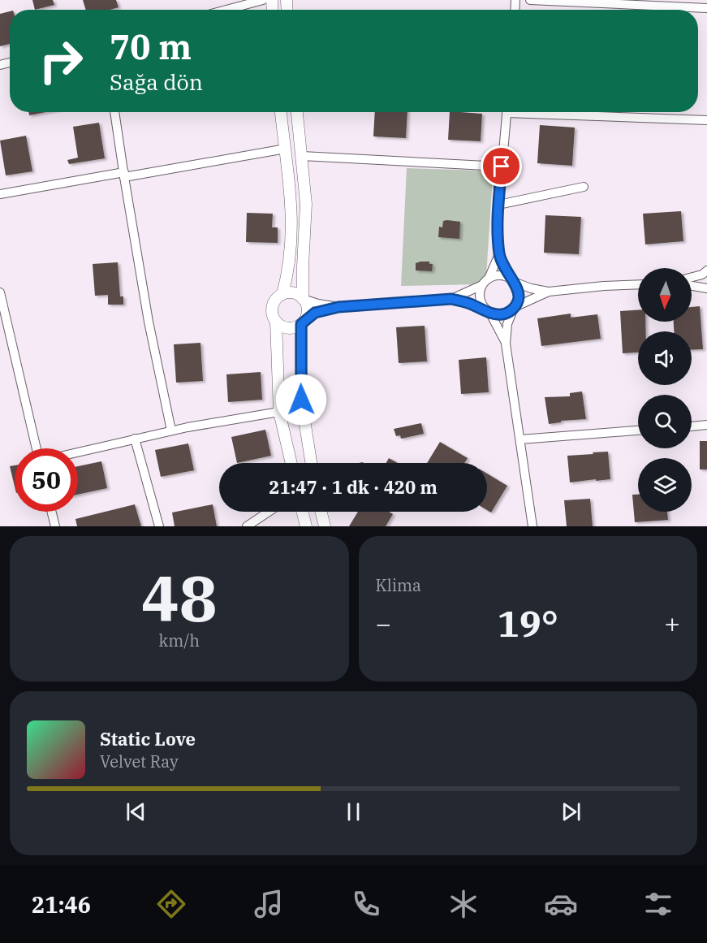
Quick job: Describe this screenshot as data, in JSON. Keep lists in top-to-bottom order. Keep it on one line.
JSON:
{"north":"bottom","page":{"turn":["70 m","Sağa dön"],"limit":"50","trip":"21:47 · 1 dk · 420 m","tile":[["48","km/h"],"Klima"],"heat":["−","19°","+"],"song":["Static Love","Velvet Ray"],"tabs":"21:46"}}
